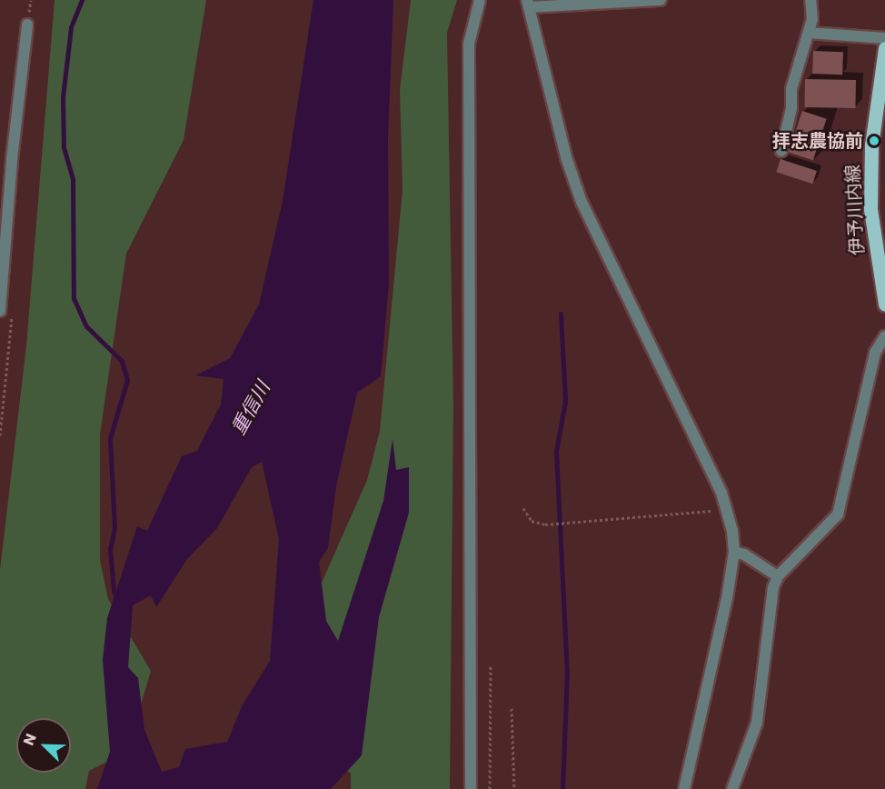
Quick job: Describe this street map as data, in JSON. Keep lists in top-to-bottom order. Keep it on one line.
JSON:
{"streets":{"main road":["伊予川内線"]},"water":["重信川"],"places":["拝志農協前"],"north":"top left"}
